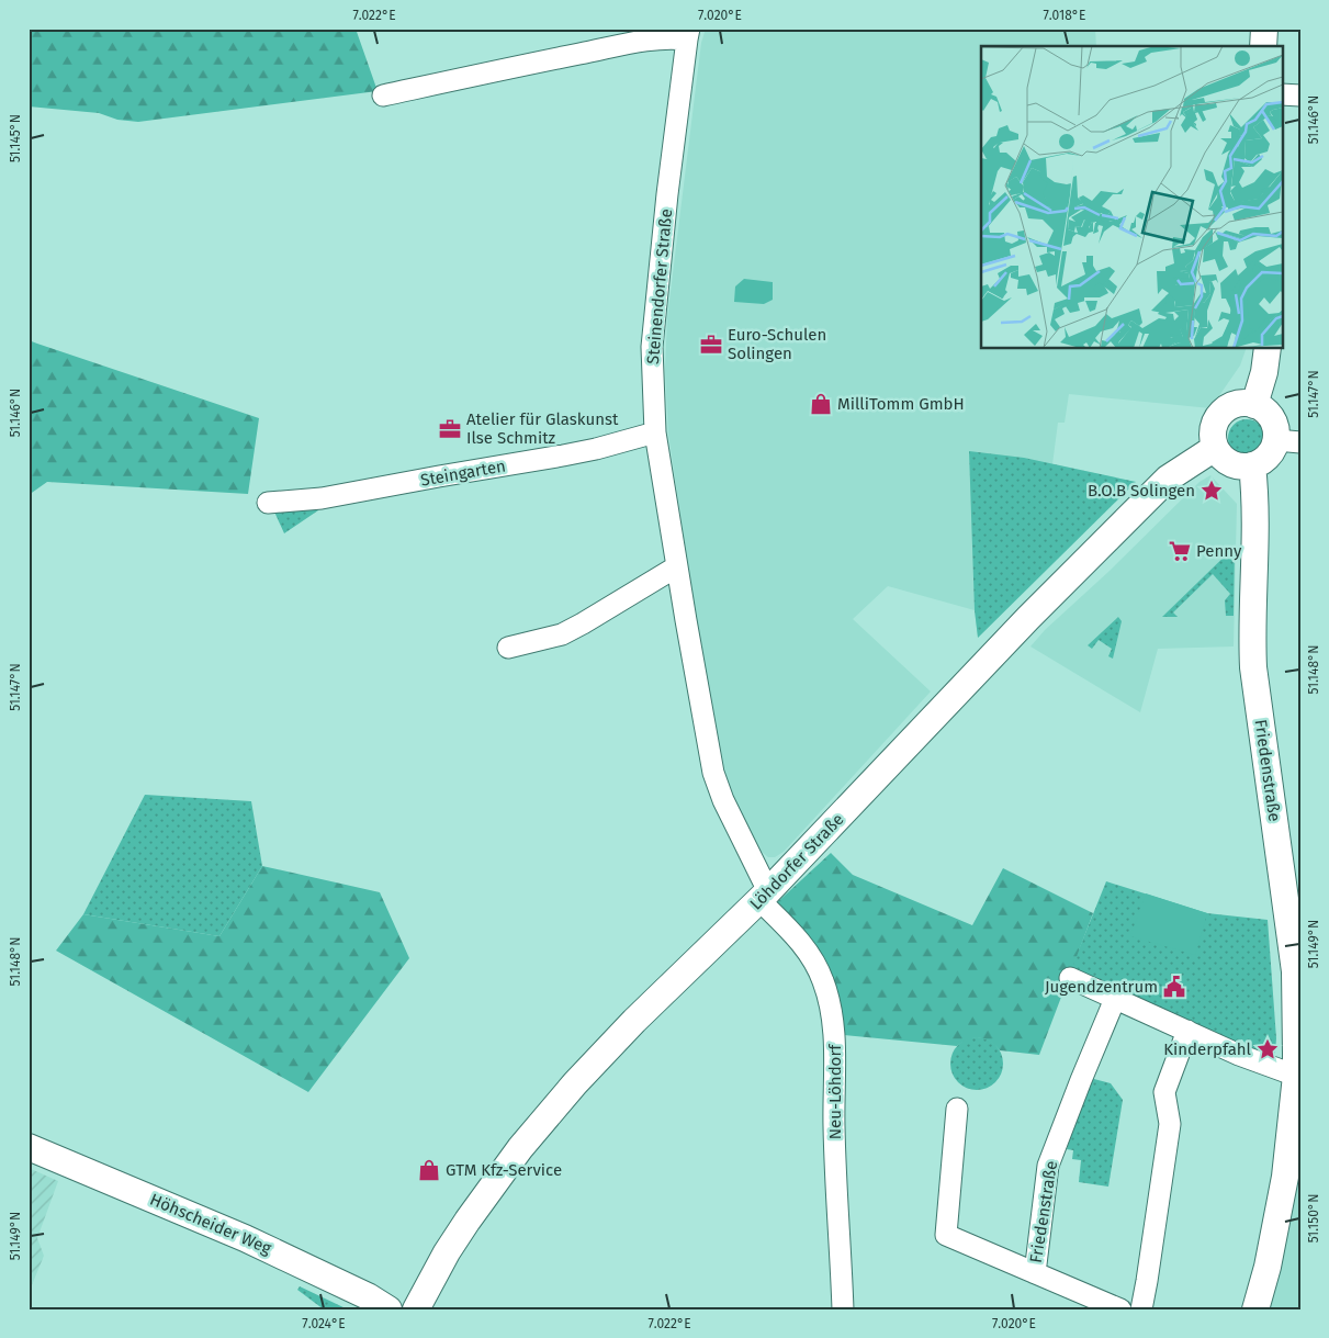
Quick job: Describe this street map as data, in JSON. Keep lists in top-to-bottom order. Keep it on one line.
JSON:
{"streets":{"main road":["Friedenstraße","Löhdorfer Straße","Höhscheider Weg"],"street":["Steinendorfer Straße","Steingarten","Neu-Löhdorf"]},"crossings":[["Steinendorfer Straße","Steingarten"],["Steinendorfer Straße","Löhdorfer Straße"],["Steinendorfer Straße","Neu-Löhdorf"],["Friedenstraße","Löhdorfer Straße"],["Löhdorfer Straße","Neu-Löhdorf"]],"places":{"office":["Euro-Schulen Solingen","Atelier für Glaskunst Ilse Schmitz"],"shop":["MilliTomm GmbH","GTM Kfz-Service"],"place":["B.O.B Solingen","Kinderpfahl"],"supermarket":["Penny"],"public building":["Jugendzentrum"]},"coordinates":["7.022°E","7.020°E","7.018°E","51.146°N","51.145°N","51.147°N","51.148°N","51.149°N","51.150°N","7.024°E"]}
